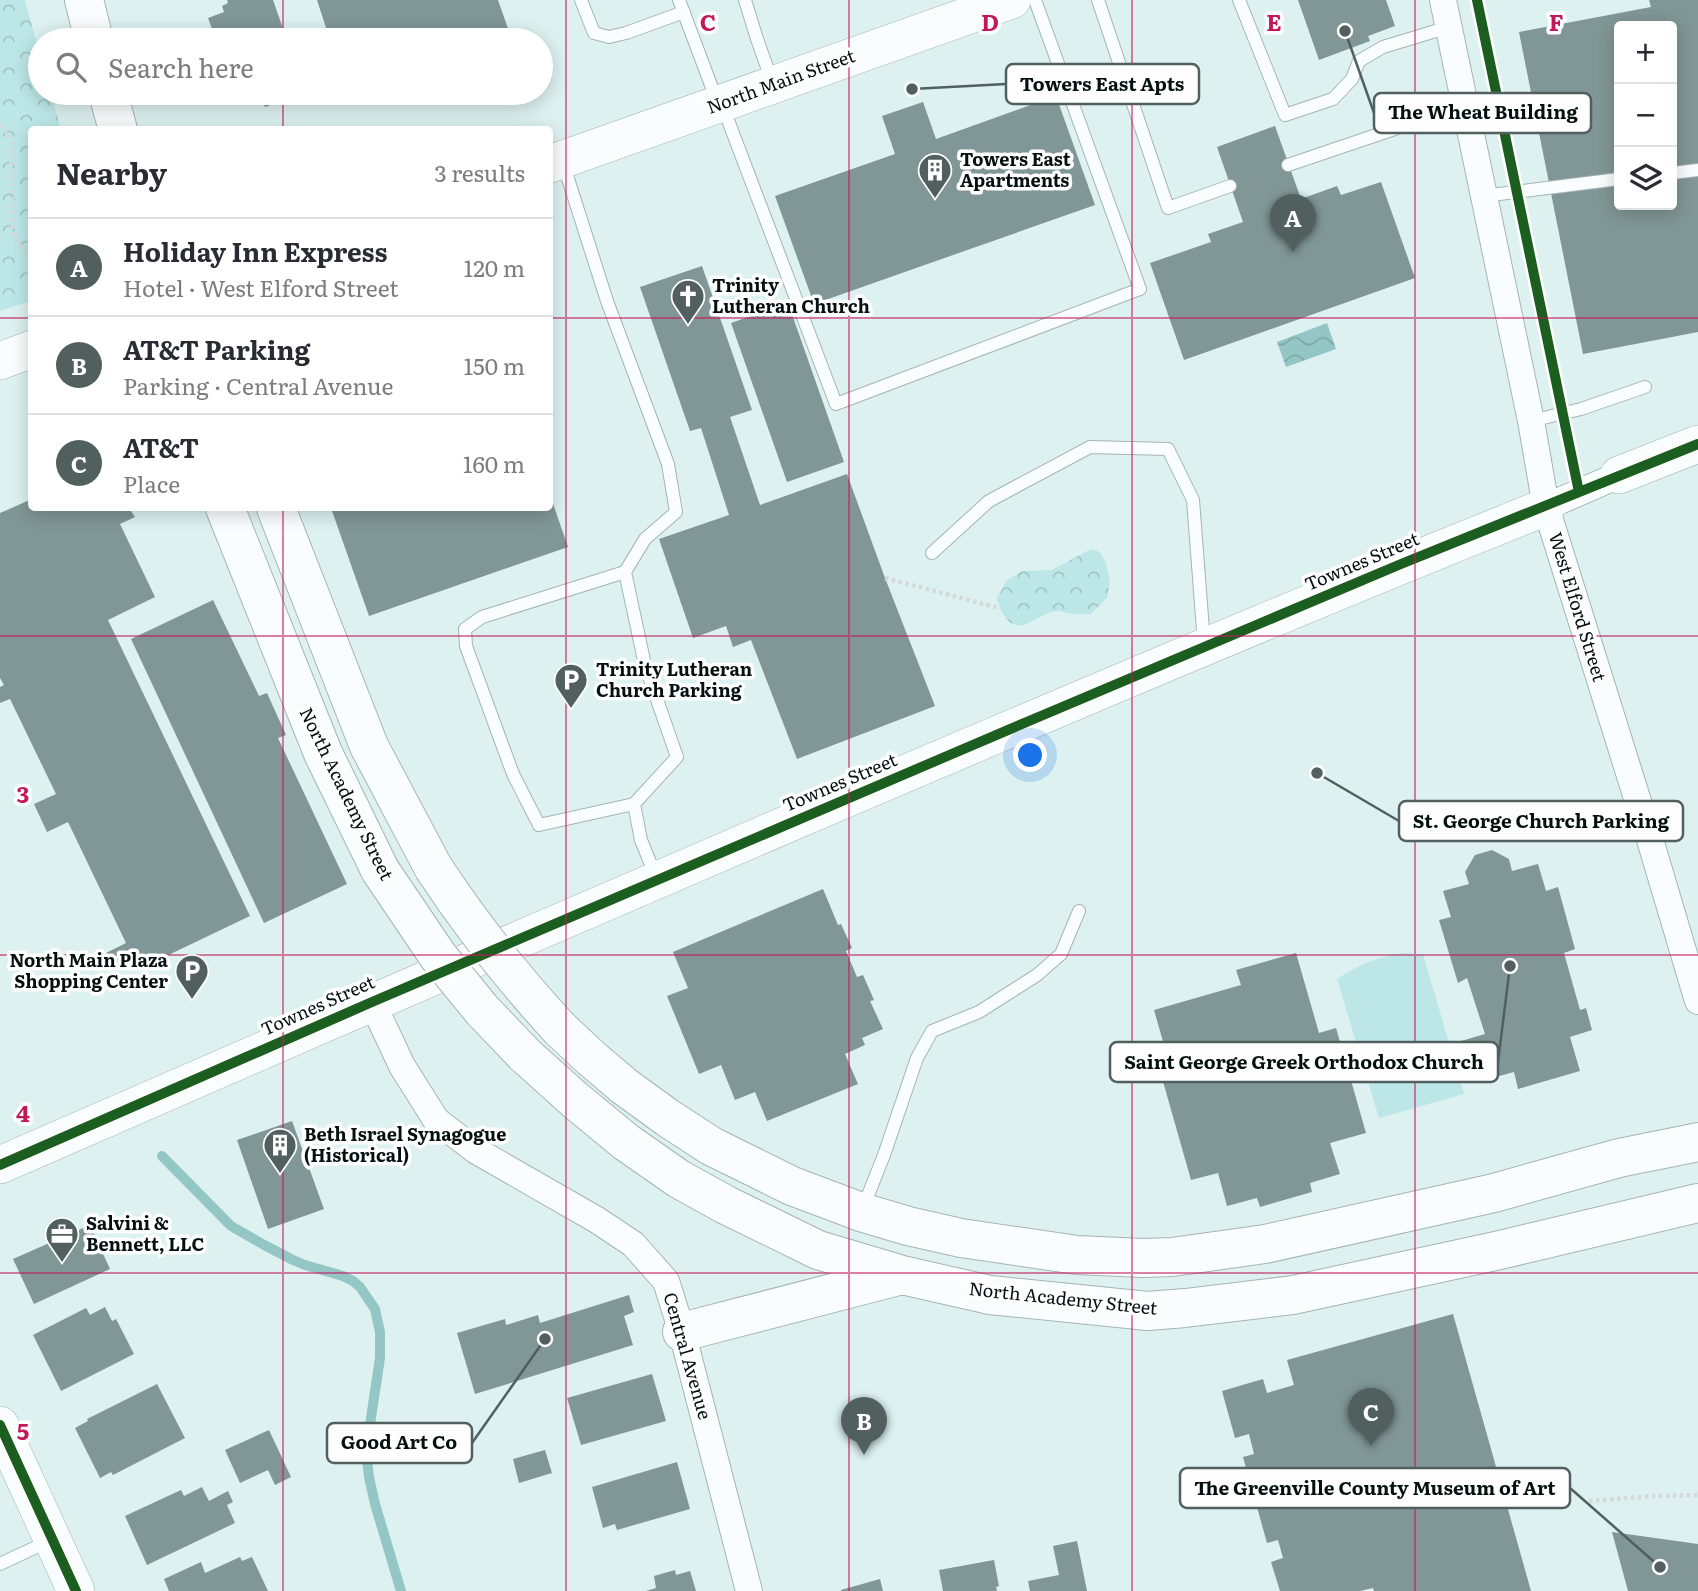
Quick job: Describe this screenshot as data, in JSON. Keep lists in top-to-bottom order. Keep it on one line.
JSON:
{"streets":{"highway":["North Academy Street"],"street":["North Main Street","Townes Street","West Elford Street","Central Avenue"]},"crossings":[["Townes Street","West Elford Street"],["Townes Street","Central Avenue"]],"places":{"other":["The Wheat Building","Towers East Apts","St. George Church Parking","Saint George Greek Orthodox Church","Good Art Co","The Greenville County Museum of Art"],"building":["Towers East Apartments","Beth Israel Synagogue (Historical)"],"church":["Trinity Lutheran Church"],"parking":["Trinity Lutheran Church Parking","North Main Plaza Shopping Center"],"office":["Salvini & Bennett, LLC"]},"page":{"map_buttons":["+","−"],"search":"Search here","heading":["Nearby","3 results"],"pins":["A","C","B"],"list":[{"mark":"A","name":"Holiday Inn Express","note":"Hotel · West Elford Street","value":"120 m"},{"mark":"B","name":"AT&T Parking","note":"Parking · Central Avenue","value":"150 m"},{"mark":"C","name":"AT&T","note":"Place","value":"160 m"}]},"grid":{"columns":["C","D","E","F"],"rows":["3","4","5"]}}
